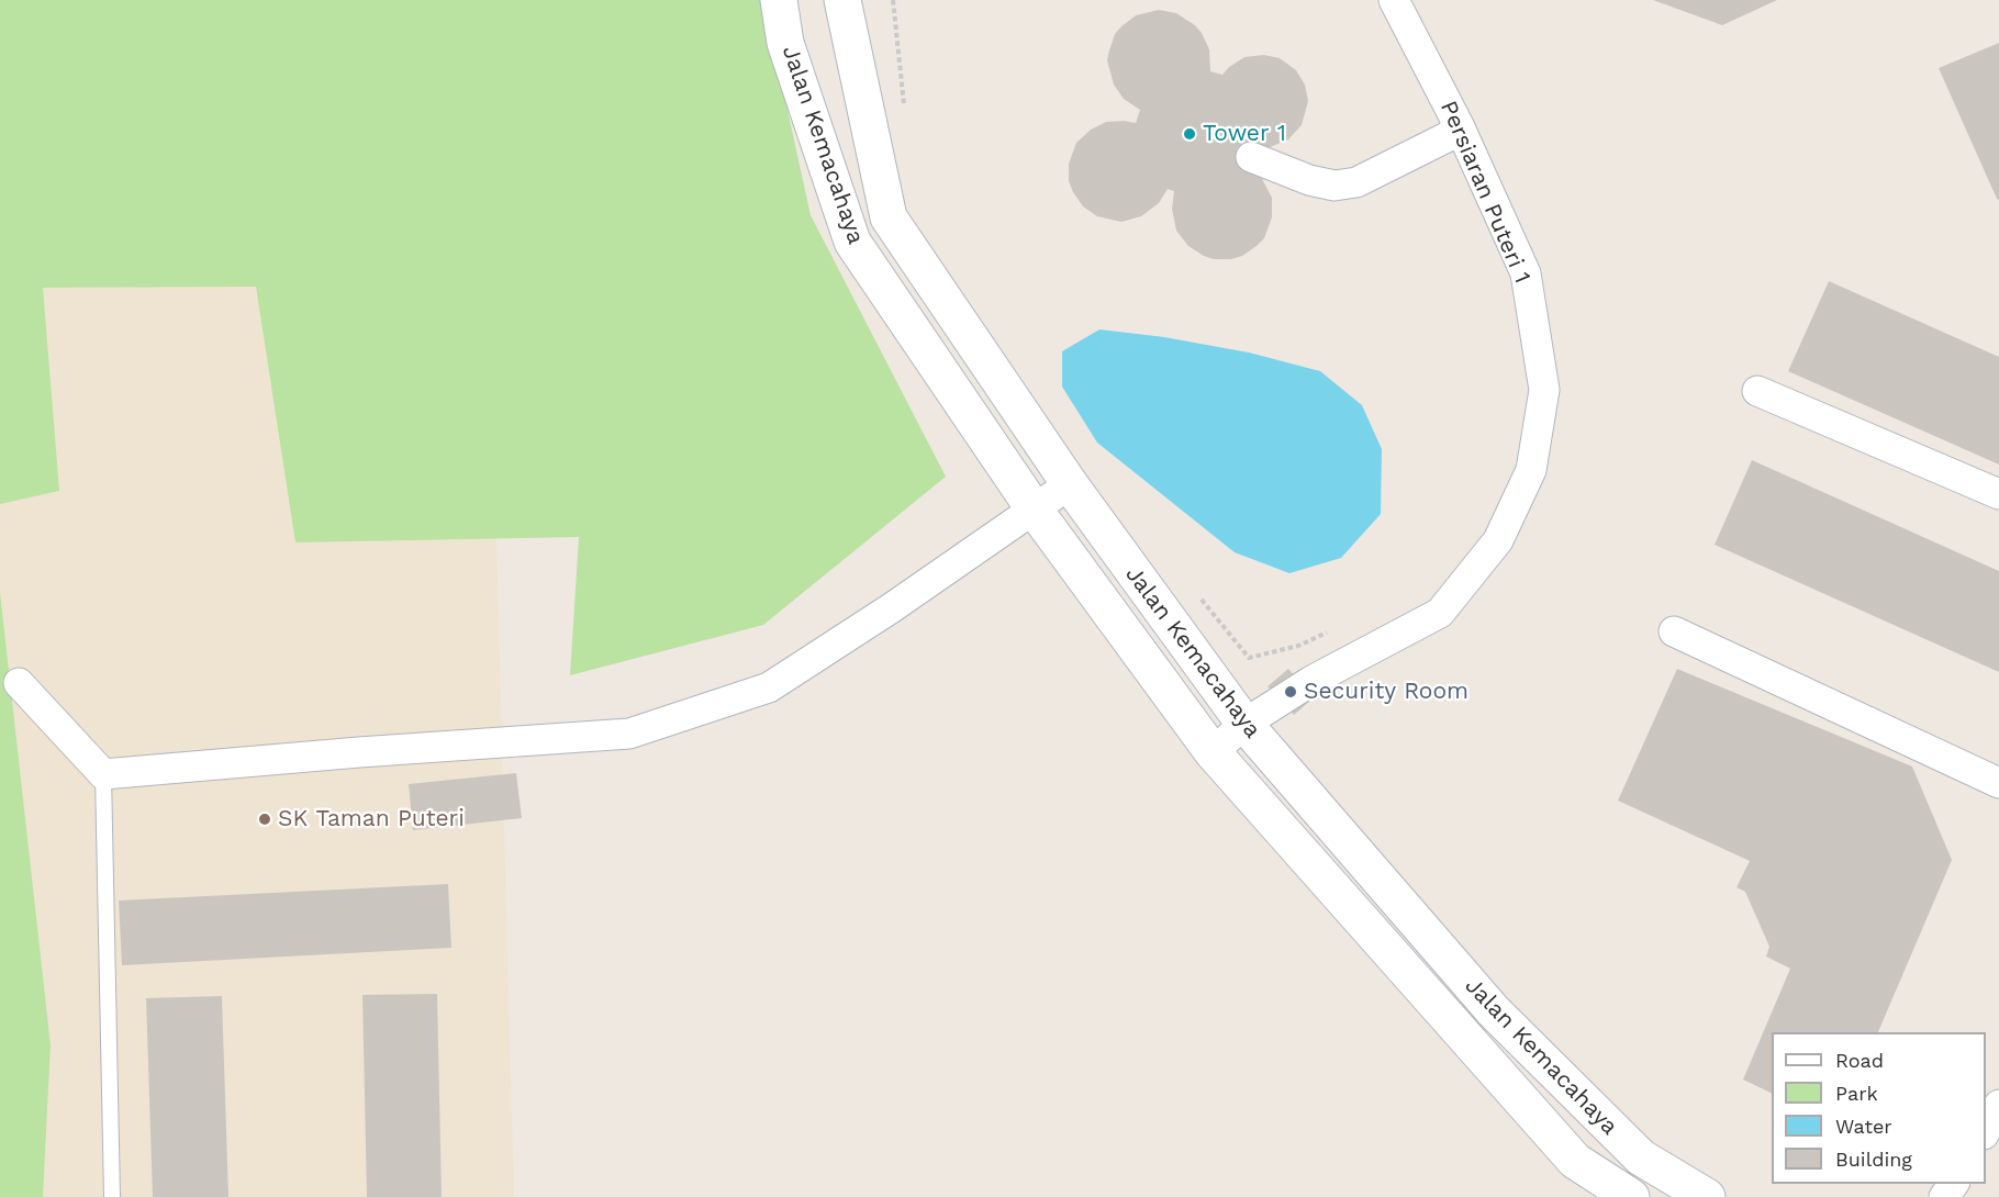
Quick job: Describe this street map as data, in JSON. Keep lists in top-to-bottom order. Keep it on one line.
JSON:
{"streets":{"street":["Jalan Kemacahaya","Persiaran Puteri 1"]},"crossings":[["Jalan Kemacahaya","Persiaran Puteri 1"]],"places":["Tower 1","Security Room","SK Taman Puteri"],"legend":["Road","Park","Water","Building"]}
